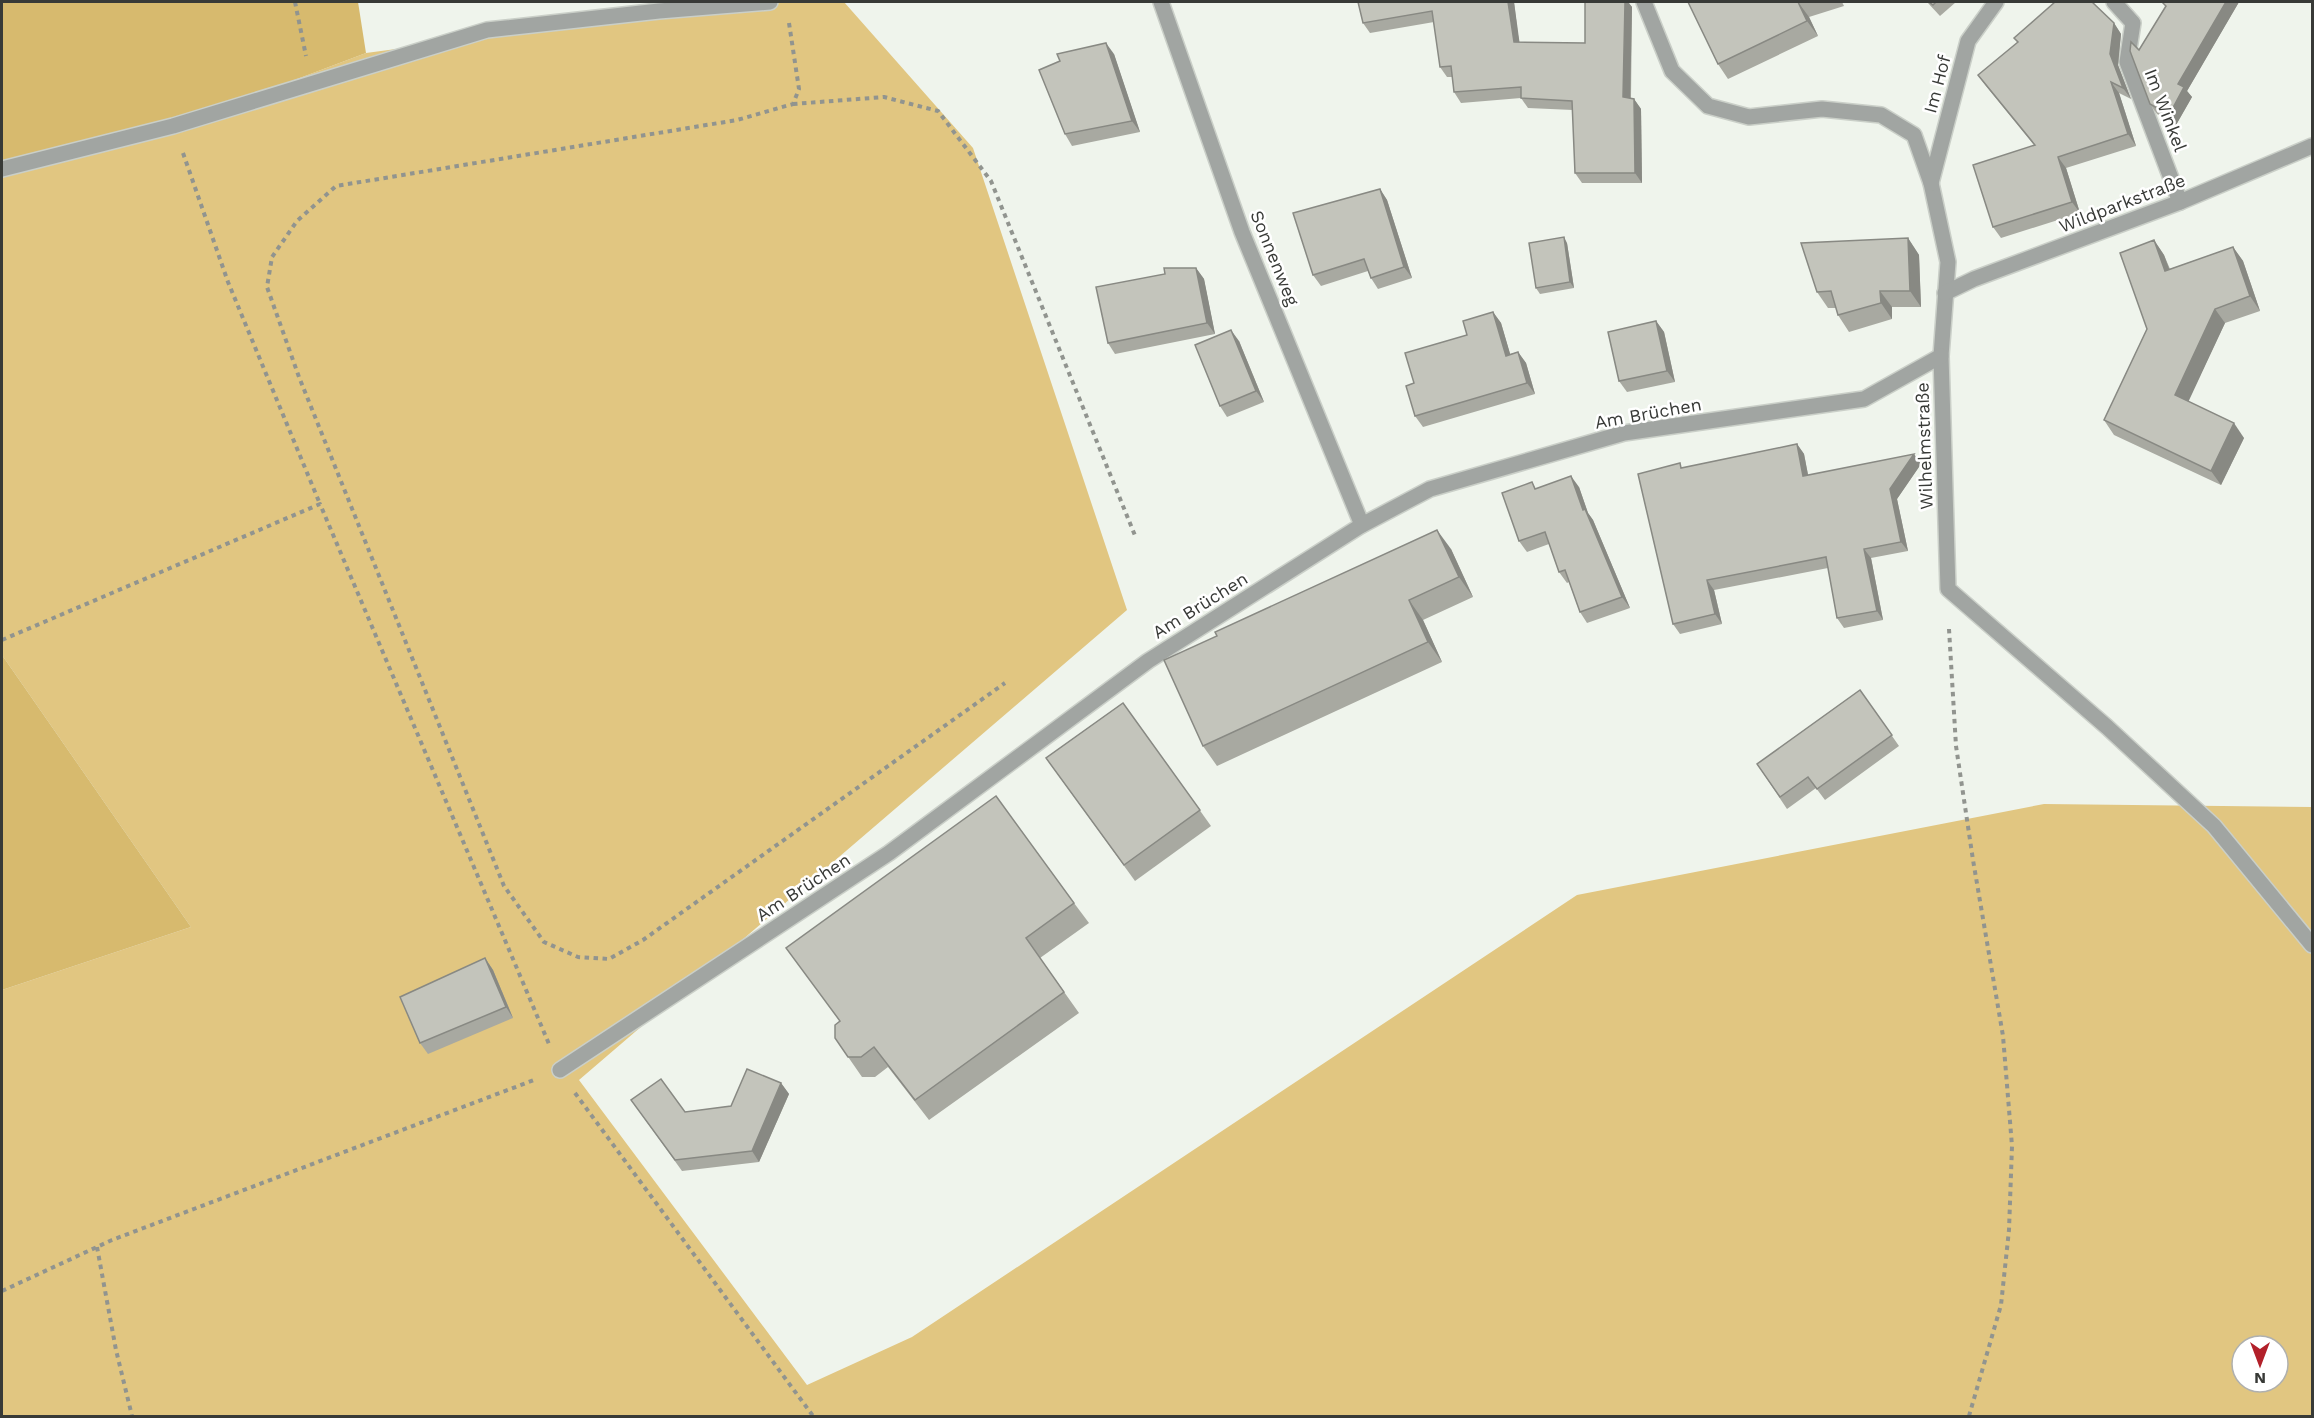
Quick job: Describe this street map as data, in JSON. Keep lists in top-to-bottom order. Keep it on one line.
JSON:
{"streets":{"street":["Im Hof","Im Winkel","Wildparkstraße","Sonnenweg","Am Brüchen","Wilhelmstraße"]},"crossings":[["Im Hof","Wilhelmstraße"],["Im Winkel","Wildparkstraße"],["Wildparkstraße","Wilhelmstraße"],["Sonnenweg","Am Brüchen"],["Am Brüchen","Wilhelmstraße"]],"north":"bottom"}
